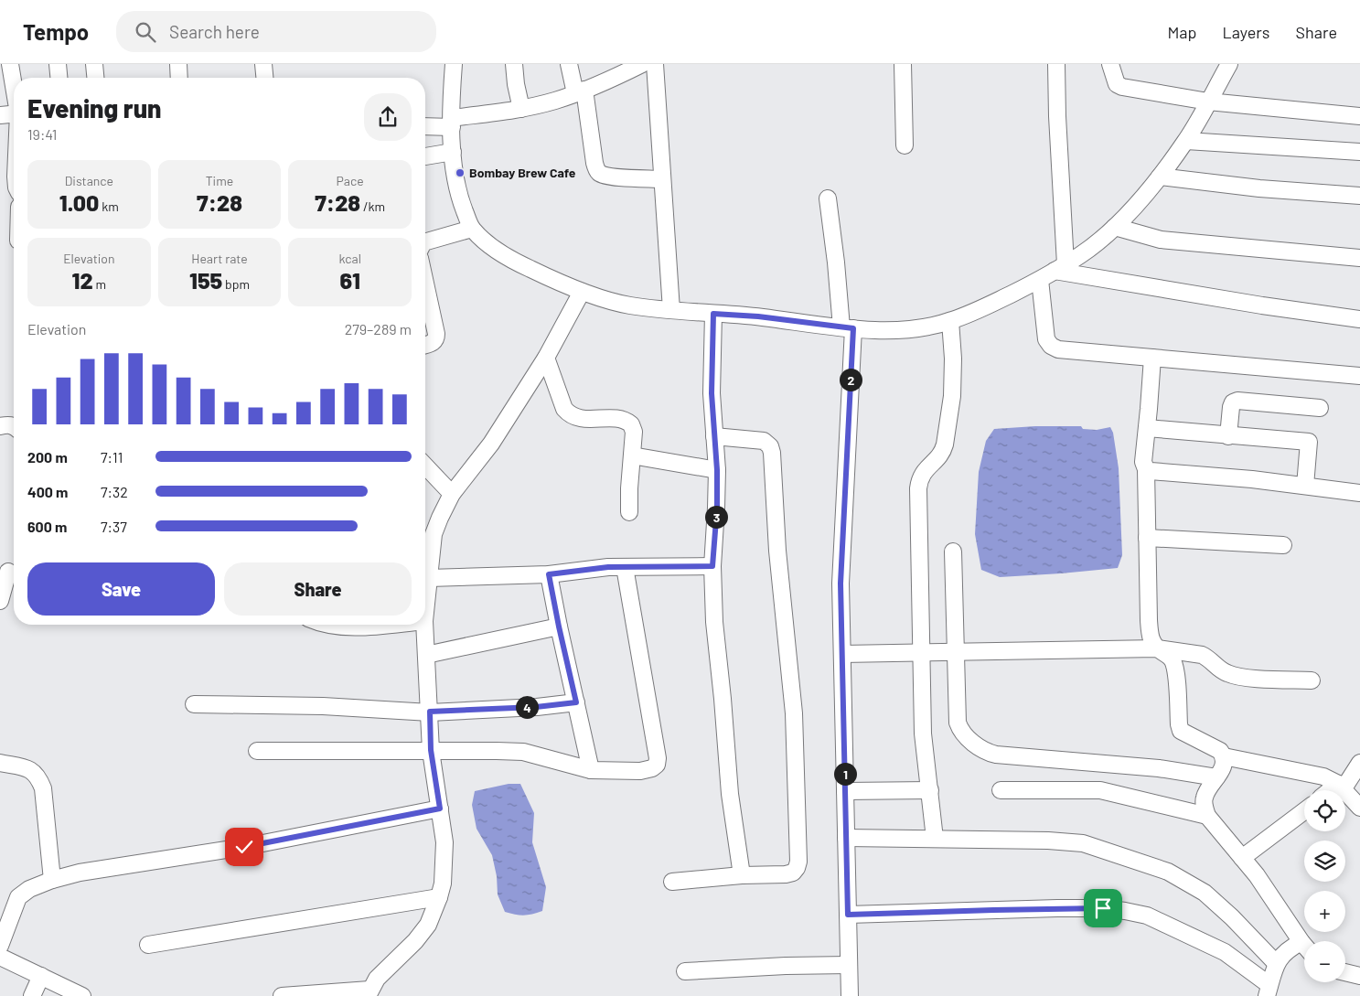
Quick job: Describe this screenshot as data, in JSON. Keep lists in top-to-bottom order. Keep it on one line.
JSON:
{"places":["Bombay Brew Cafe"],"page":{"header":"Tempo","search":"Search here","nav":["Map","Layers","Share"],"heading":["Evening run","19:41"],"stats":[["Distance","1.00 km"],["Time","7:28"],["Pace","7:28 /km"],["Elevation","12 m"],["Heart rate","155 bpm"],["kcal","61"]],"chart":["Elevation","279–289 m"],"pins":["2","3","4","1"],"list":[{"name":"200 m","note":"7:11"},{"name":"400 m","note":"7:32"},{"name":"600 m","note":"7:37"}],"buttons":["Save","Share"],"map_buttons":["+","−"]}}
